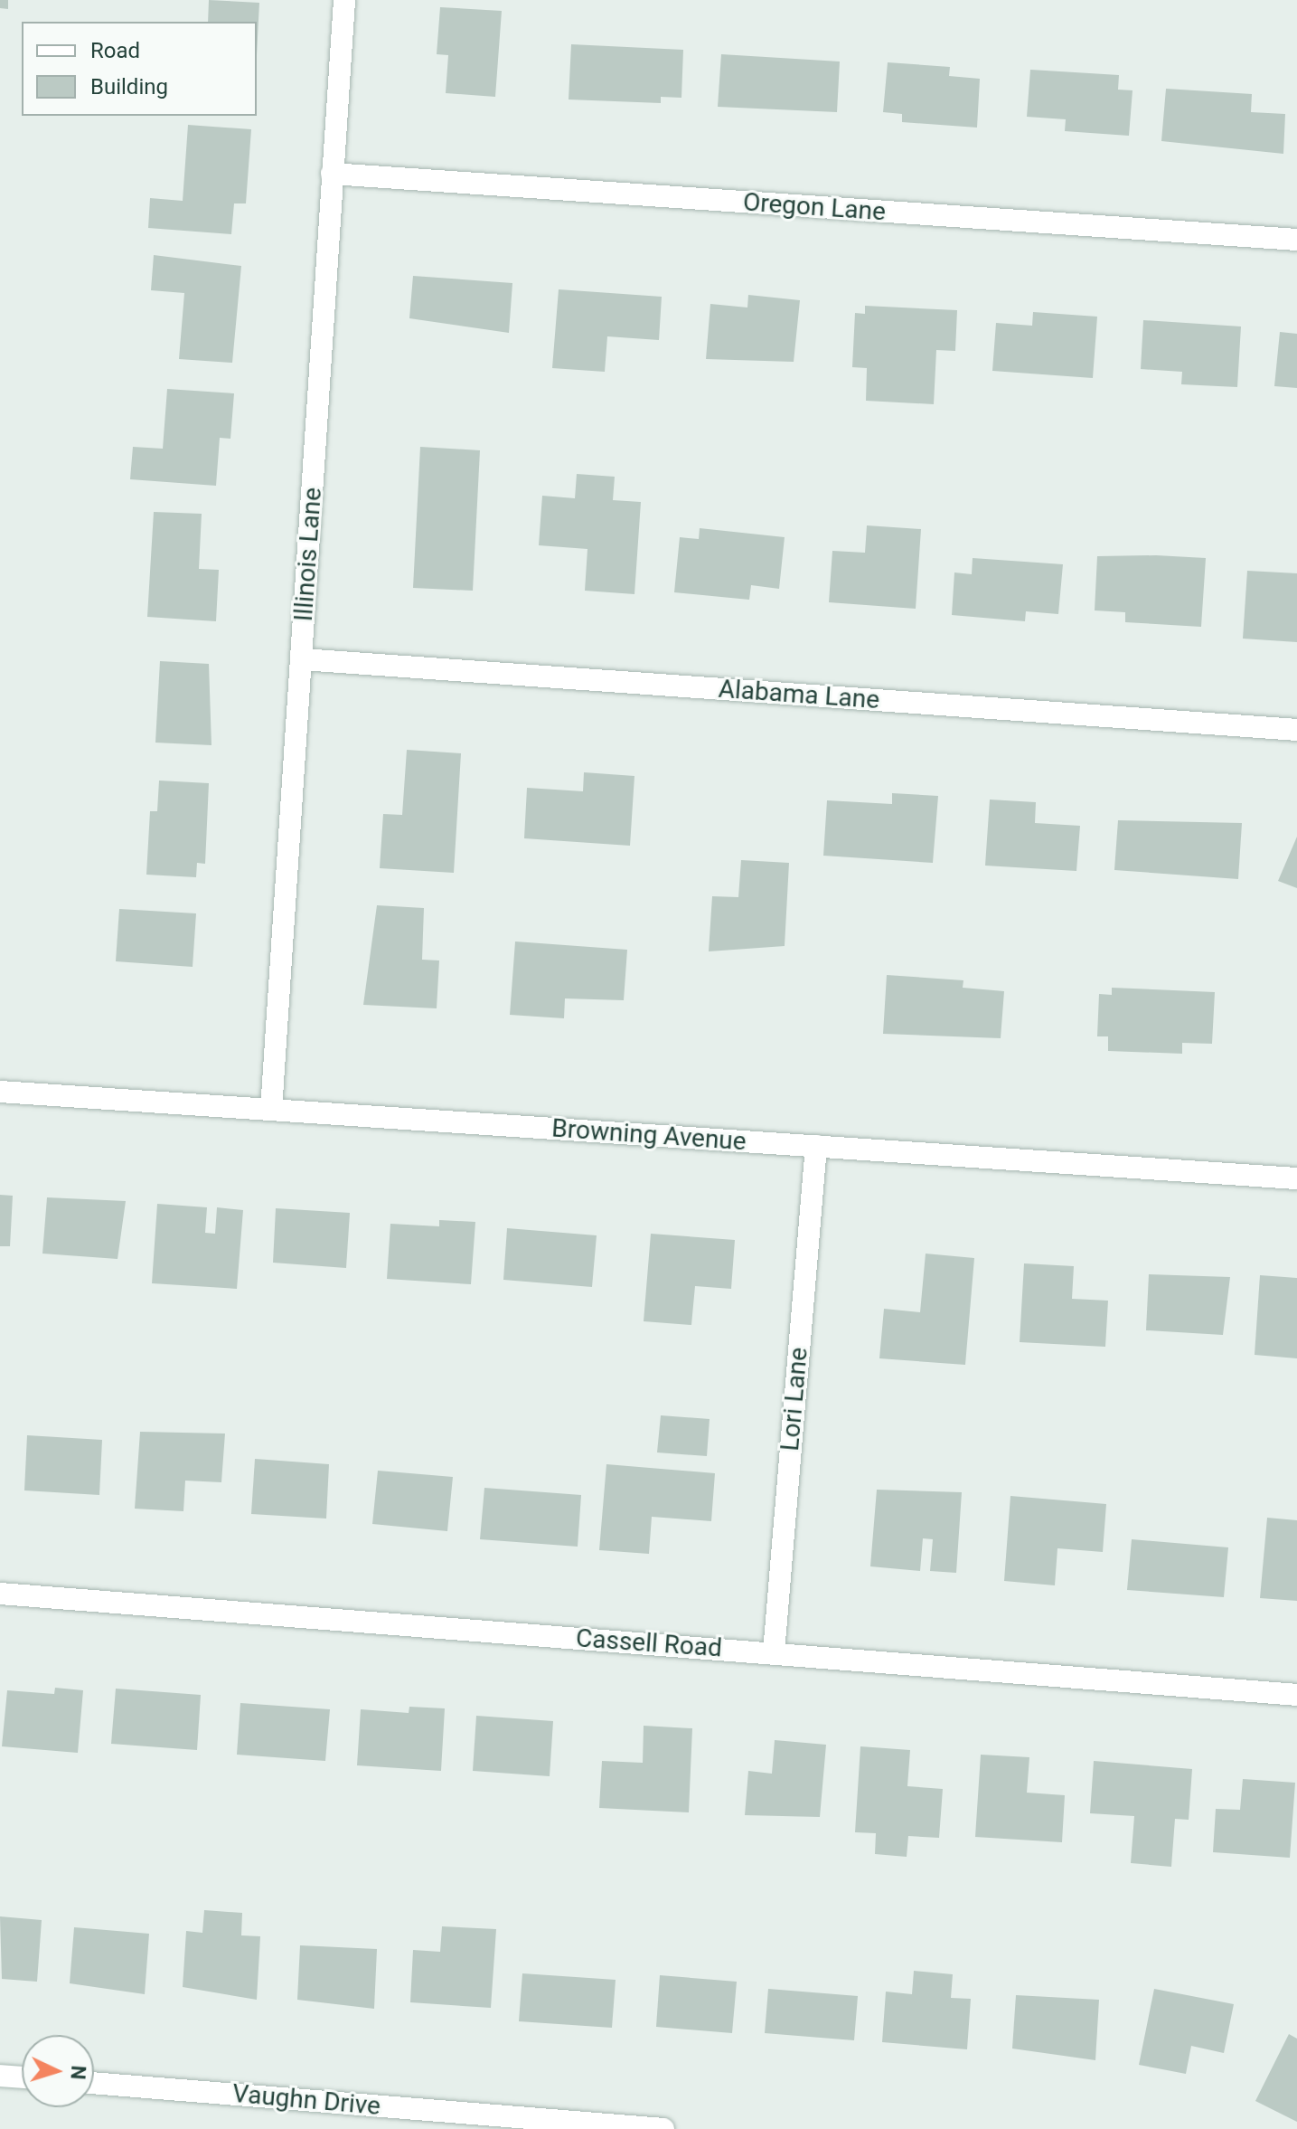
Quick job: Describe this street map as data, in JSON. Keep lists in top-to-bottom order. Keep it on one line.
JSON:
{"streets":{"street":["Oregon Lane","Illinois Lane","Alabama Lane","Browning Avenue","Lori Lane","Cassell Road","Vaughn Drive"]},"crossings":[["Oregon Lane","Illinois Lane"],["Illinois Lane","Alabama Lane"],["Illinois Lane","Browning Avenue"],["Browning Avenue","Lori Lane"],["Lori Lane","Cassell Road"]],"legend":["Road","Building"],"north":"right"}
